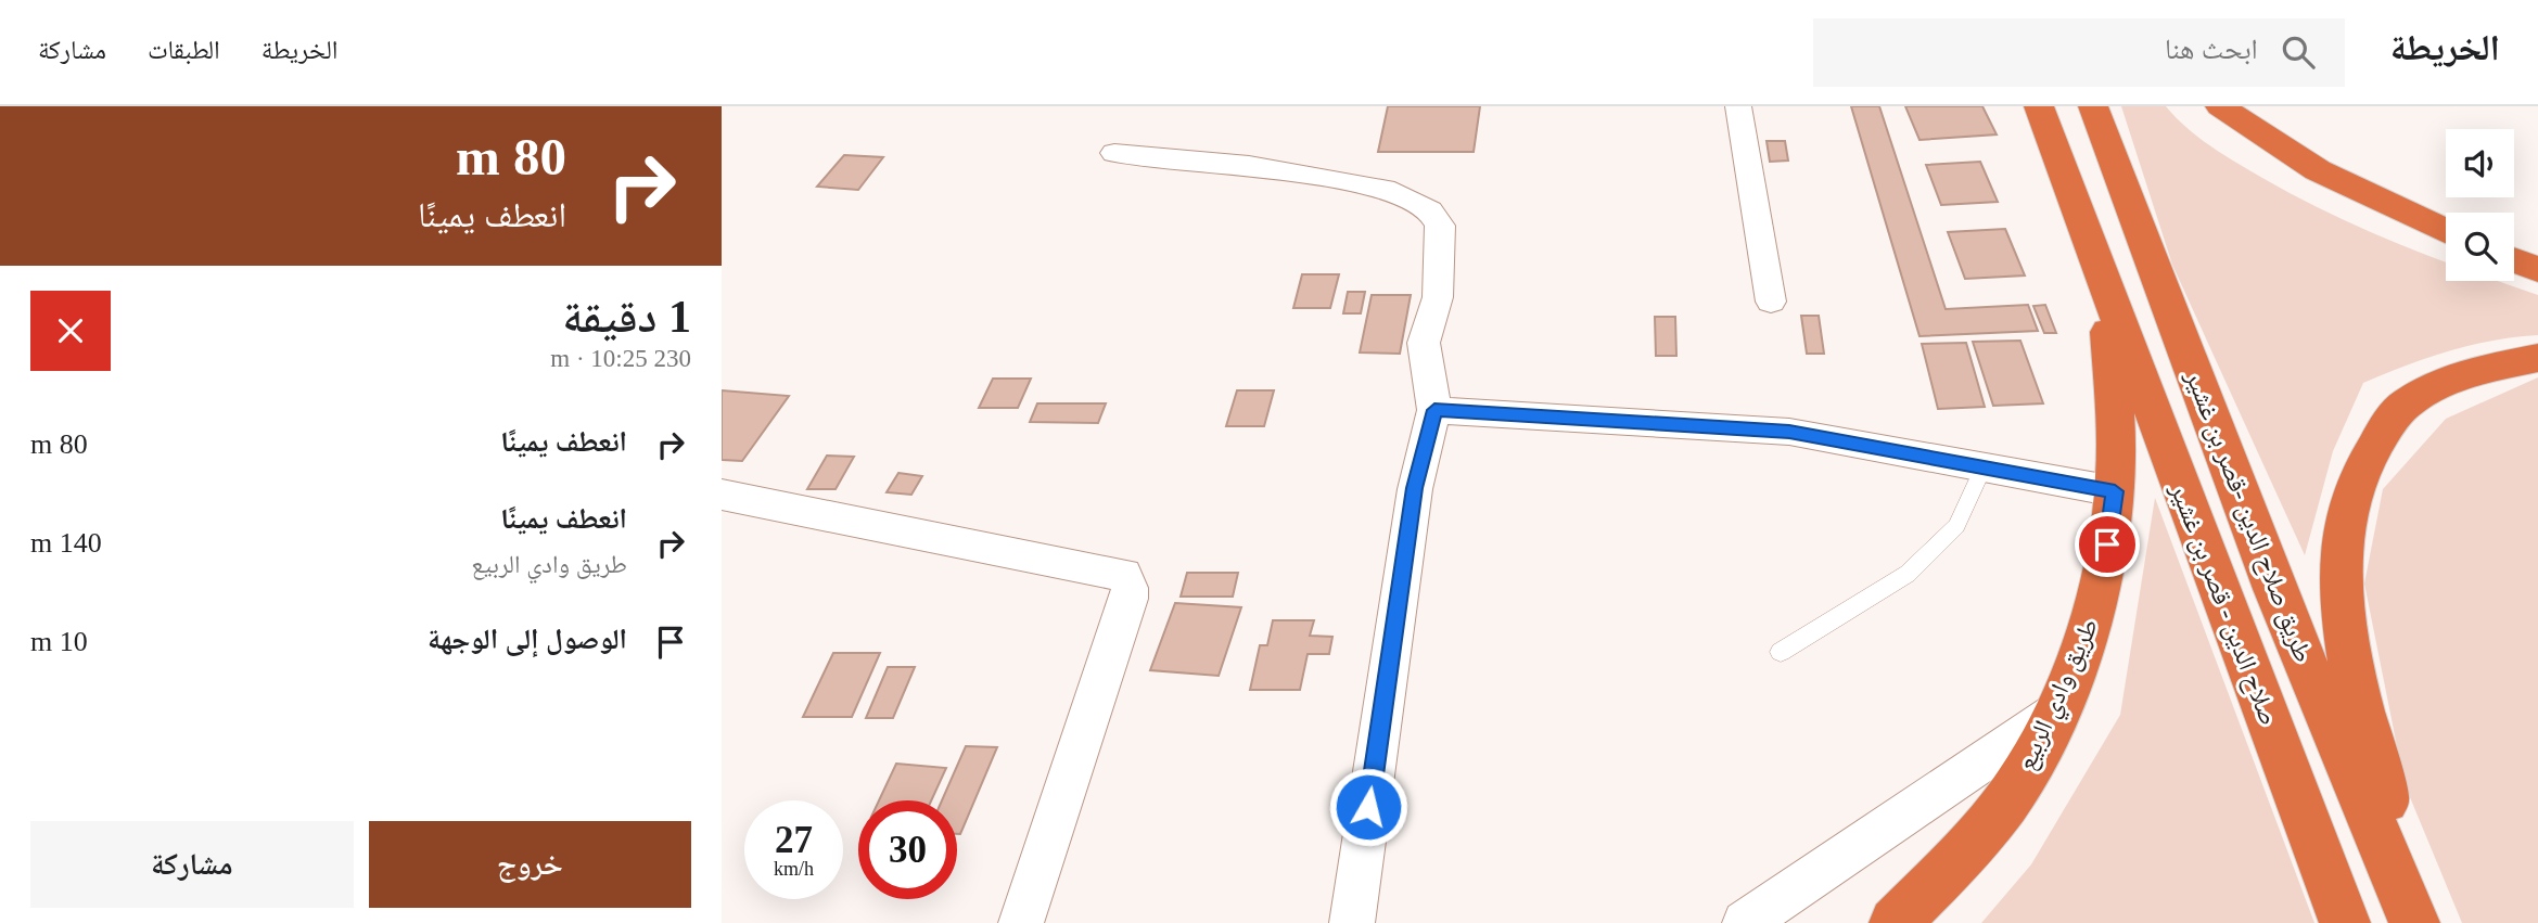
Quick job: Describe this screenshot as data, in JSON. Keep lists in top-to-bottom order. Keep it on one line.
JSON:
{"streets":{"highway":["طريق صلاح الدين -قصر بن غشير","صلاح الدين - قصر بن غشير","طريق وادي الربيع"]},"crossings":[["صلاح الدين - قصر بن غشير","طريق وادي الربيع"]],"page":{"header":"الخريطة","search":"ابحث هنا","nav":["الخريطة","الطبقات","مشاركة"],"turn":["80 m","انعطف يمينًا"],"heading":["1 دقيقة","230 m · 10:25"],"list":[{"name":"انعطف يمينًا","value":"80 m"},{"name":"انعطف يمينًا","note":"طريق وادي الربيع","value":"140 m"},{"name":"الوصول إلى الوجهة","value":"10 m"}],"speed":"27 km/h","limit":"30","buttons":["خروج","مشاركة"]}}
